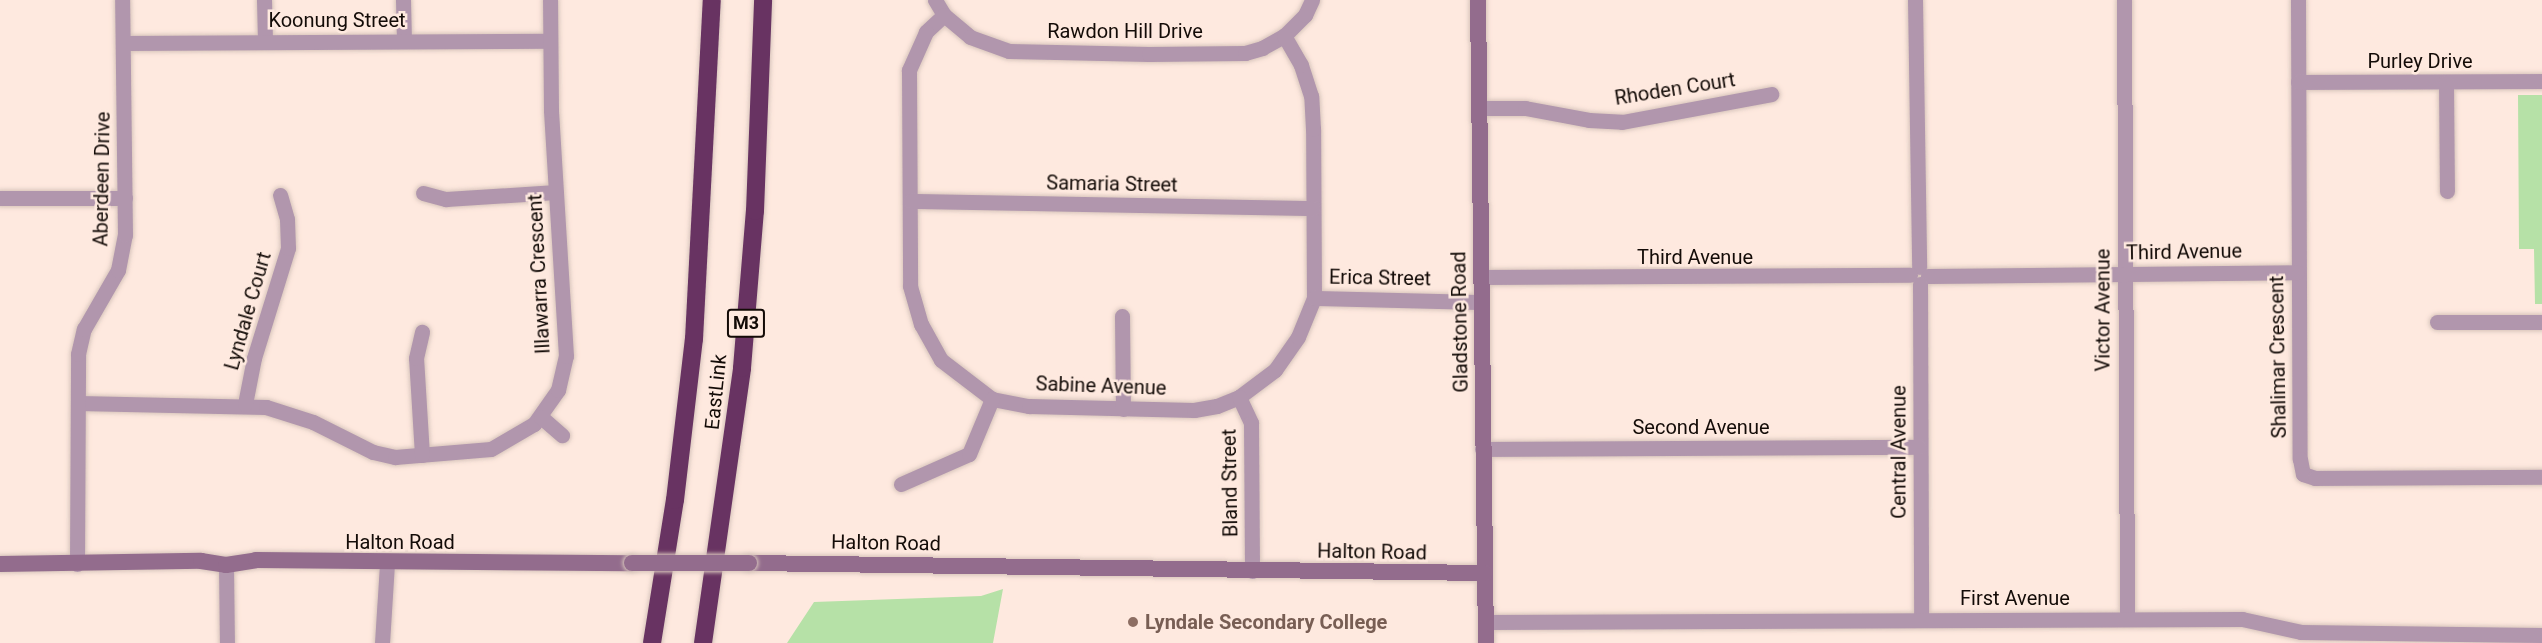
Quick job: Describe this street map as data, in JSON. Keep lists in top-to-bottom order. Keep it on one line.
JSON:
{"streets":{"highway":["M3","EastLink"],"main road":["Gladstone Road","Halton Road"],"street":["Koonung Street","Rawdon Hill Drive","Purley Drive","Rhoden Court","Aberdeen Drive","Samaria Street","Third Avenue","Illawarra Crescent","Erica Street","Victor Avenue","Lyndale Court","Shalimar Crescent","Sabine Avenue","Second Avenue","Central Avenue","Bland Street","First Avenue"]},"crossings":[["Koonung Street","Aberdeen Drive"],["Koonung Street","Illawarra Crescent"],["Rawdon Hill Drive","Sabine Avenue"],["Purley Drive","Shalimar Crescent"],["Rhoden Court","Gladstone Road"],["Aberdeen Drive","Illawarra Crescent"],["Aberdeen Drive","Halton Road"],["Samaria Street","Sabine Avenue"],["Third Avenue","Victor Avenue"],["Third Avenue","Gladstone Road"],["Third Avenue","Shalimar Crescent"],["Third Avenue","Central Avenue"],["Illawarra Crescent","Lyndale Court"],["Erica Street","Gladstone Road"],["Erica Street","Sabine Avenue"],["Victor Avenue","First Avenue"],["Gladstone Road","Second Avenue"],["Gladstone Road","Halton Road"],["Gladstone Road","First Avenue"],["Sabine Avenue","Bland Street"],["Second Avenue","Central Avenue"],["Central Avenue","First Avenue"],["Bland Street","Halton Road"]],"places":["Lyndale Secondary College"]}
